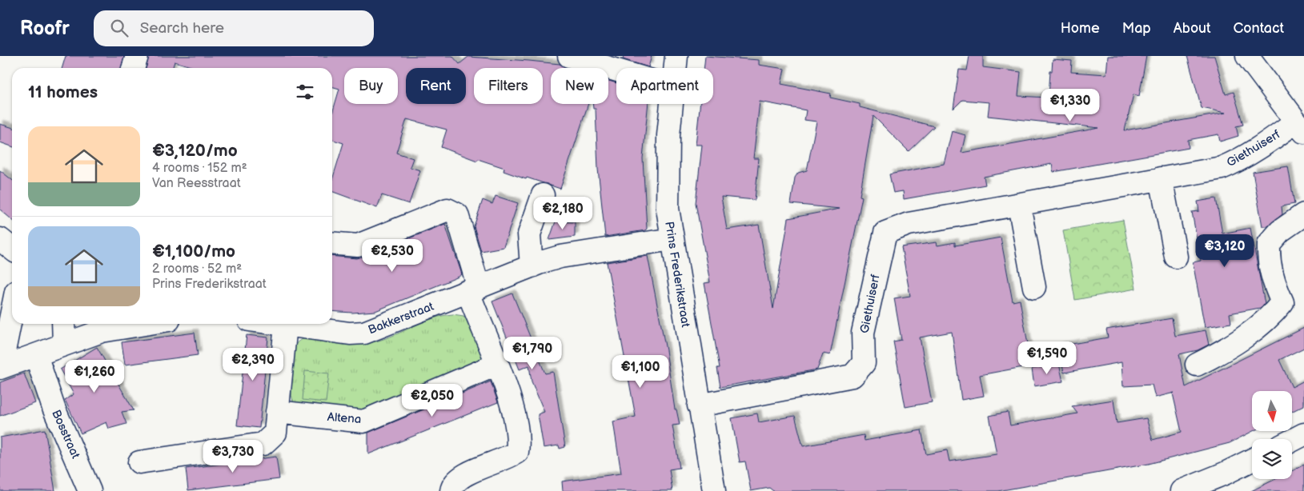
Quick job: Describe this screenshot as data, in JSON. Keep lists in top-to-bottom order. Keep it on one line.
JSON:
{"streets":{"street":["Giethuiserf","Prins Frederikstraat","Bakkerstraat","Altena","Bosstraat"]},"crossings":[["Giethuiserf","Prins Frederikstraat"],["Prins Frederikstraat","Bakkerstraat"]],"north":"bottom","page":{"header":"Roofr","search":"Search here","nav":["Home","Map","About","Contact"],"chip":["Buy","Rent","Filters","New","Apartment"],"heading":"11 homes","price":["€1,330","€2,180","€3,120","€2,530","€1,790","€1,590","€2,390","€1,100","€1,260","€2,050","€3,730"],"list":[{"name":"€3,120/mo","note":"4 rooms · 152 m² · Van Reesstraat"},{"name":"€1,100/mo","note":"2 rooms · 52 m² · Prins Frederikstraat"}]}}
